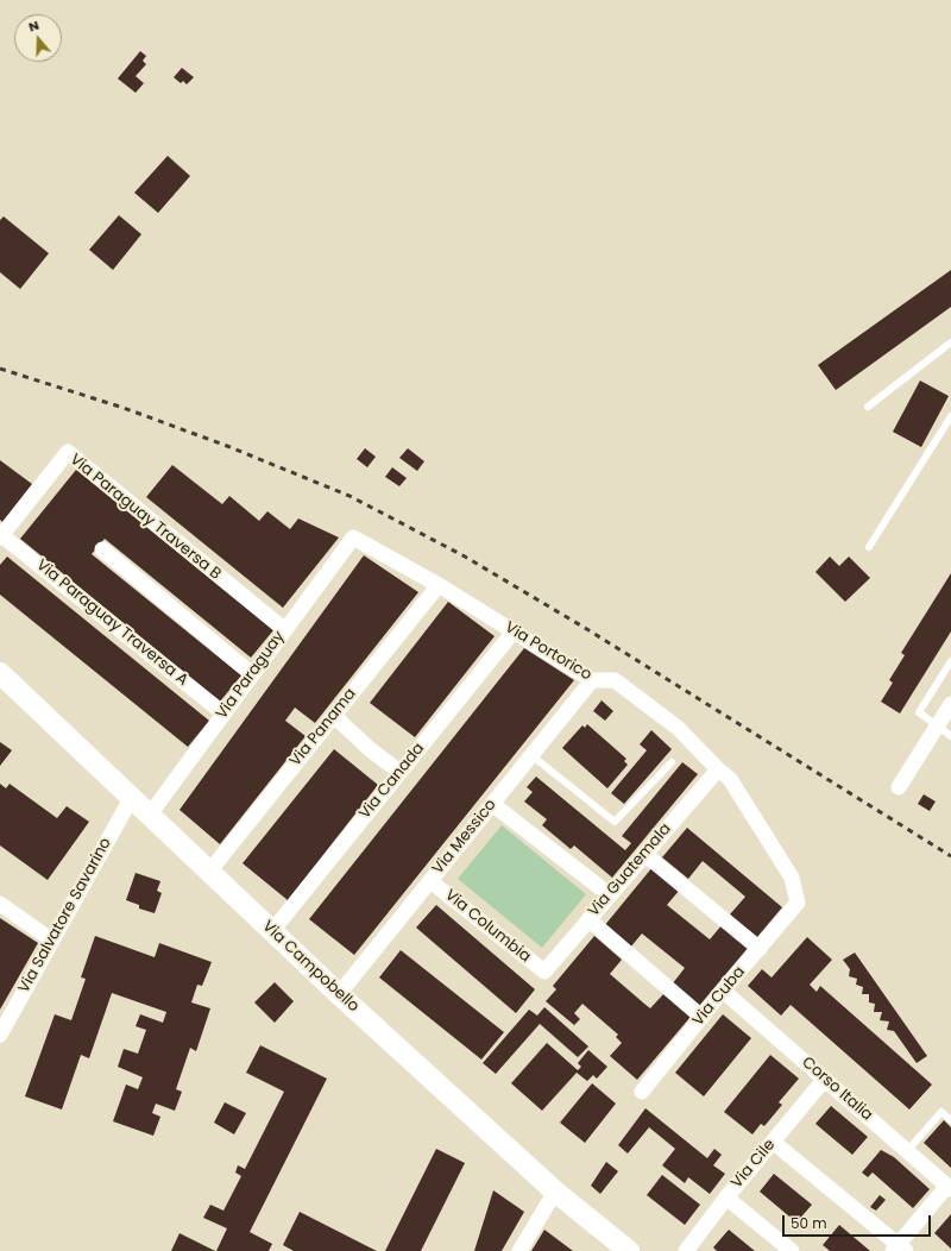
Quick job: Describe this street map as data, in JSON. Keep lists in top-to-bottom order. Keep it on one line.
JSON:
{"streets":{"main road":["Via Campobello"],"street":["Via Paraguay Traversa B","Via Paraguay Traversa A","Via Portorico","Via Paraguay","Via Panama","Via Canada","Via Messico","Via Guatemala","Via Salvatore Savarino","Via Columbia","Via Cuba","Corso Italia","Via Cile"]},"crossings":[["Via Paraguay Traversa B","Via Paraguay Traversa A"],["Via Paraguay Traversa B","Via Paraguay"],["Via Paraguay Traversa A","Via Paraguay"],["Via Portorico","Via Paraguay"],["Via Portorico","Via Panama"],["Via Portorico","Via Canada"],["Via Portorico","Via Messico"],["Via Portorico","Via Guatemala"],["Via Portorico","Via Cuba"],["Via Paraguay","Via Campobello"],["Via Panama","Via Campobello"],["Via Canada","Via Campobello"],["Via Messico","Via Columbia"],["Via Messico","Via Campobello"],["Via Guatemala","Via Columbia"],["Via Salvatore Savarino","Via Campobello"],["Via Cuba","Corso Italia"],["Corso Italia","Via Cile"]],"scale_bar":"50 m","north":"top"}
